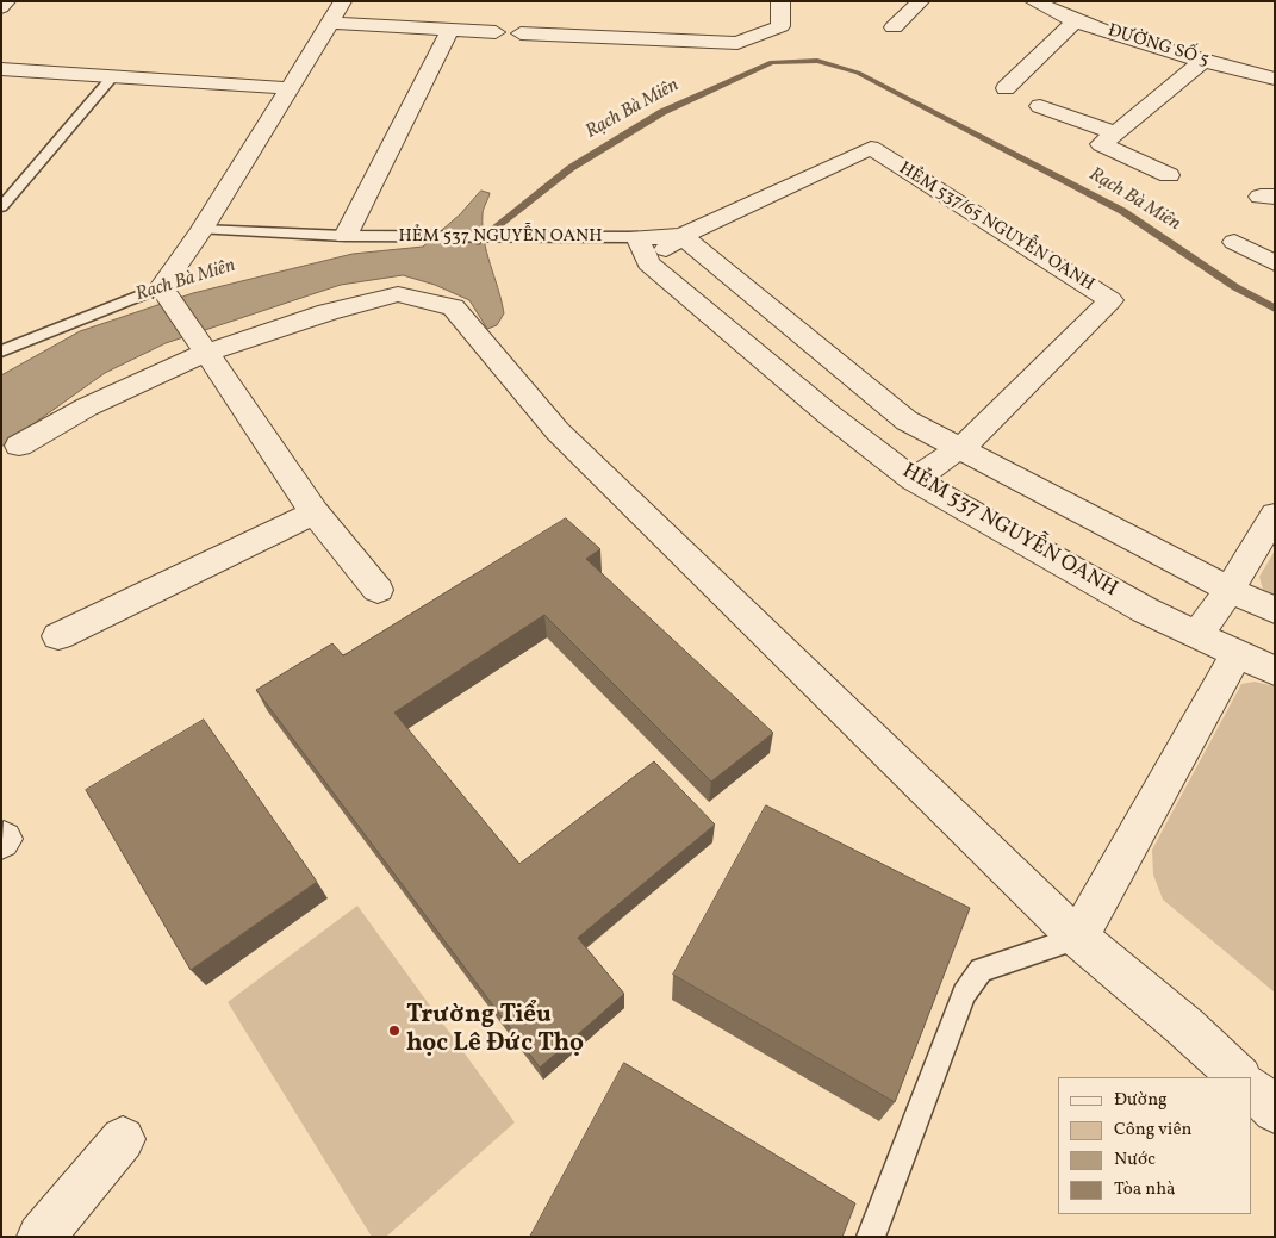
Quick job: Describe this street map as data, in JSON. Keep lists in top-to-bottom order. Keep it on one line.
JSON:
{"streets":{"street":["ĐƯỜNG SỐ 5","HẺM 537/65 NGUYỄN OANH","HẺM 537 NGUYỄN OANH"]},"crossings":[["HẺM 537/65 NGUYỄN OANH","HẺM 537 NGUYỄN OANH"]],"water":["Rạch Bà Miên"],"places":["Trường Tiểu học Lê Đức Thọ"],"legend":["Đường","Công viên","Nước","Tòa nhà"]}
